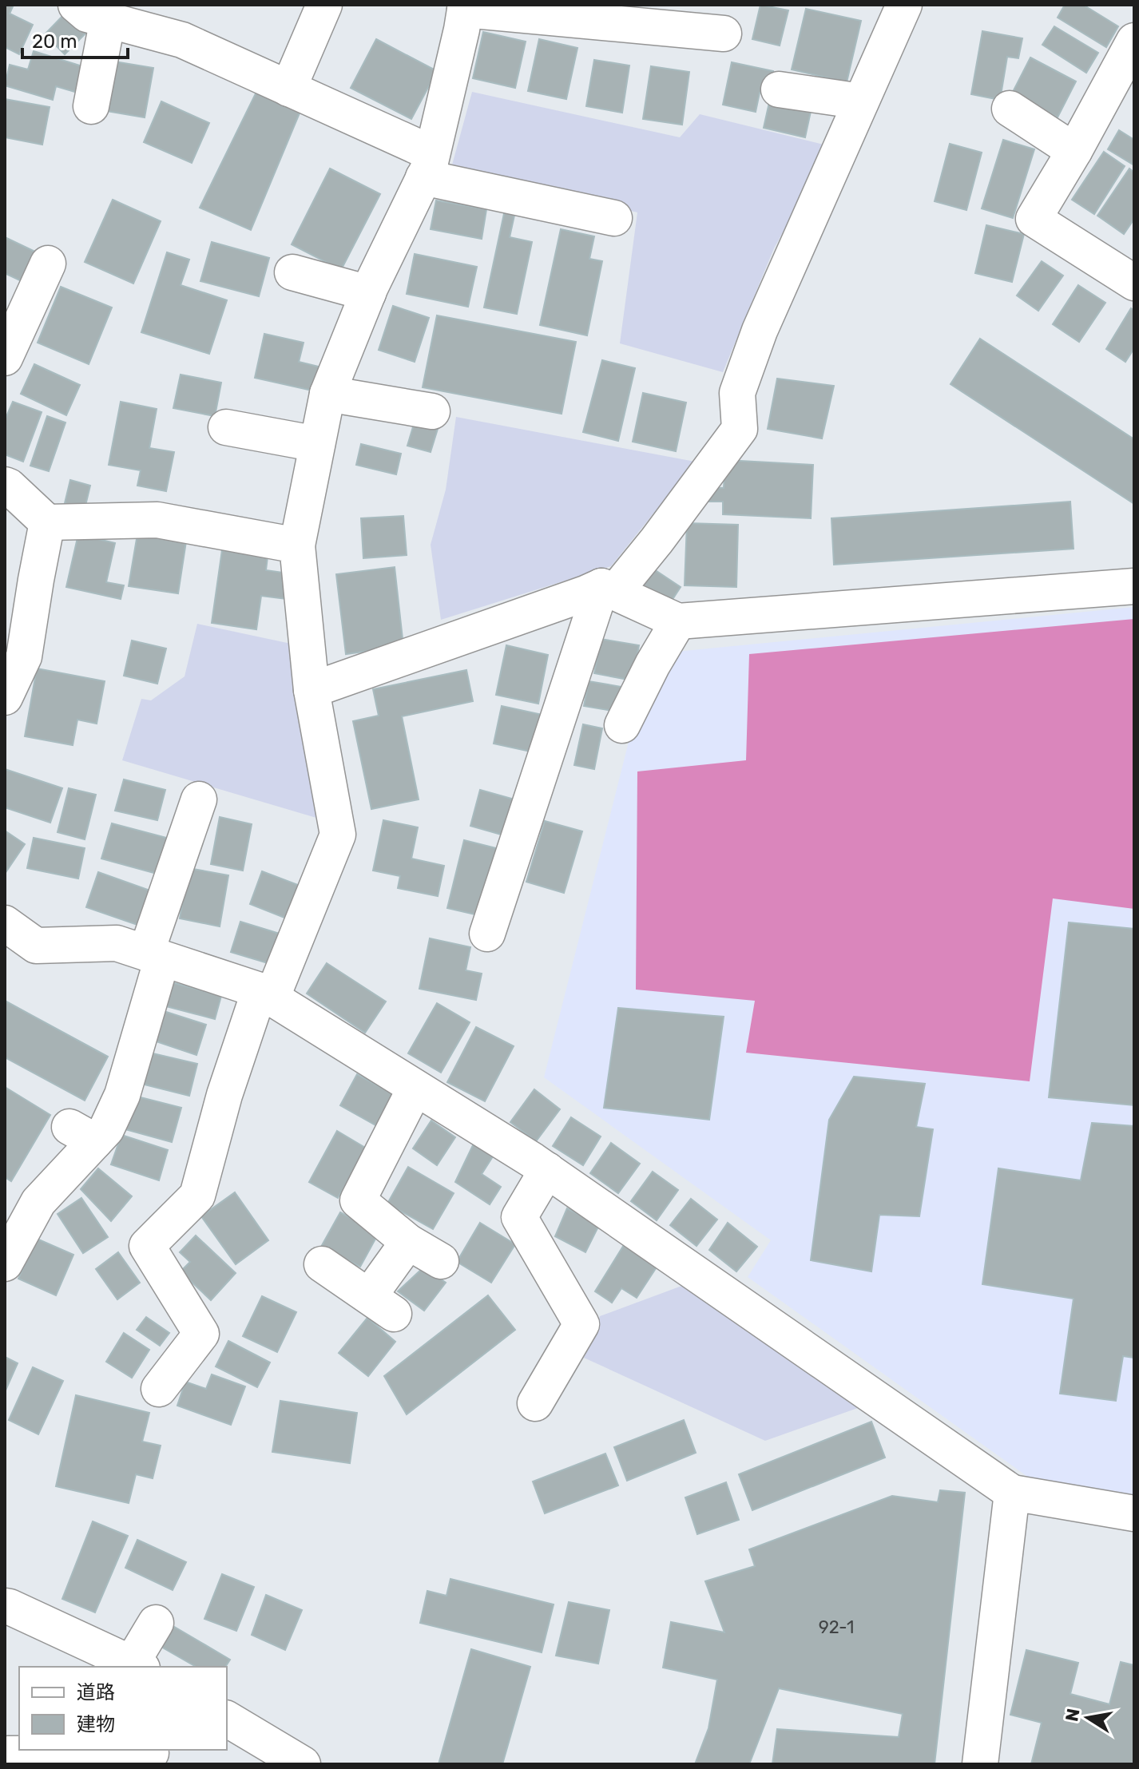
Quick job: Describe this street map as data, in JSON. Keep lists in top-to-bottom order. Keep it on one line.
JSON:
{"house_numbers":["92-1"],"legend":["道路","建物"],"scale_bar":"20 m","north":"left"}
